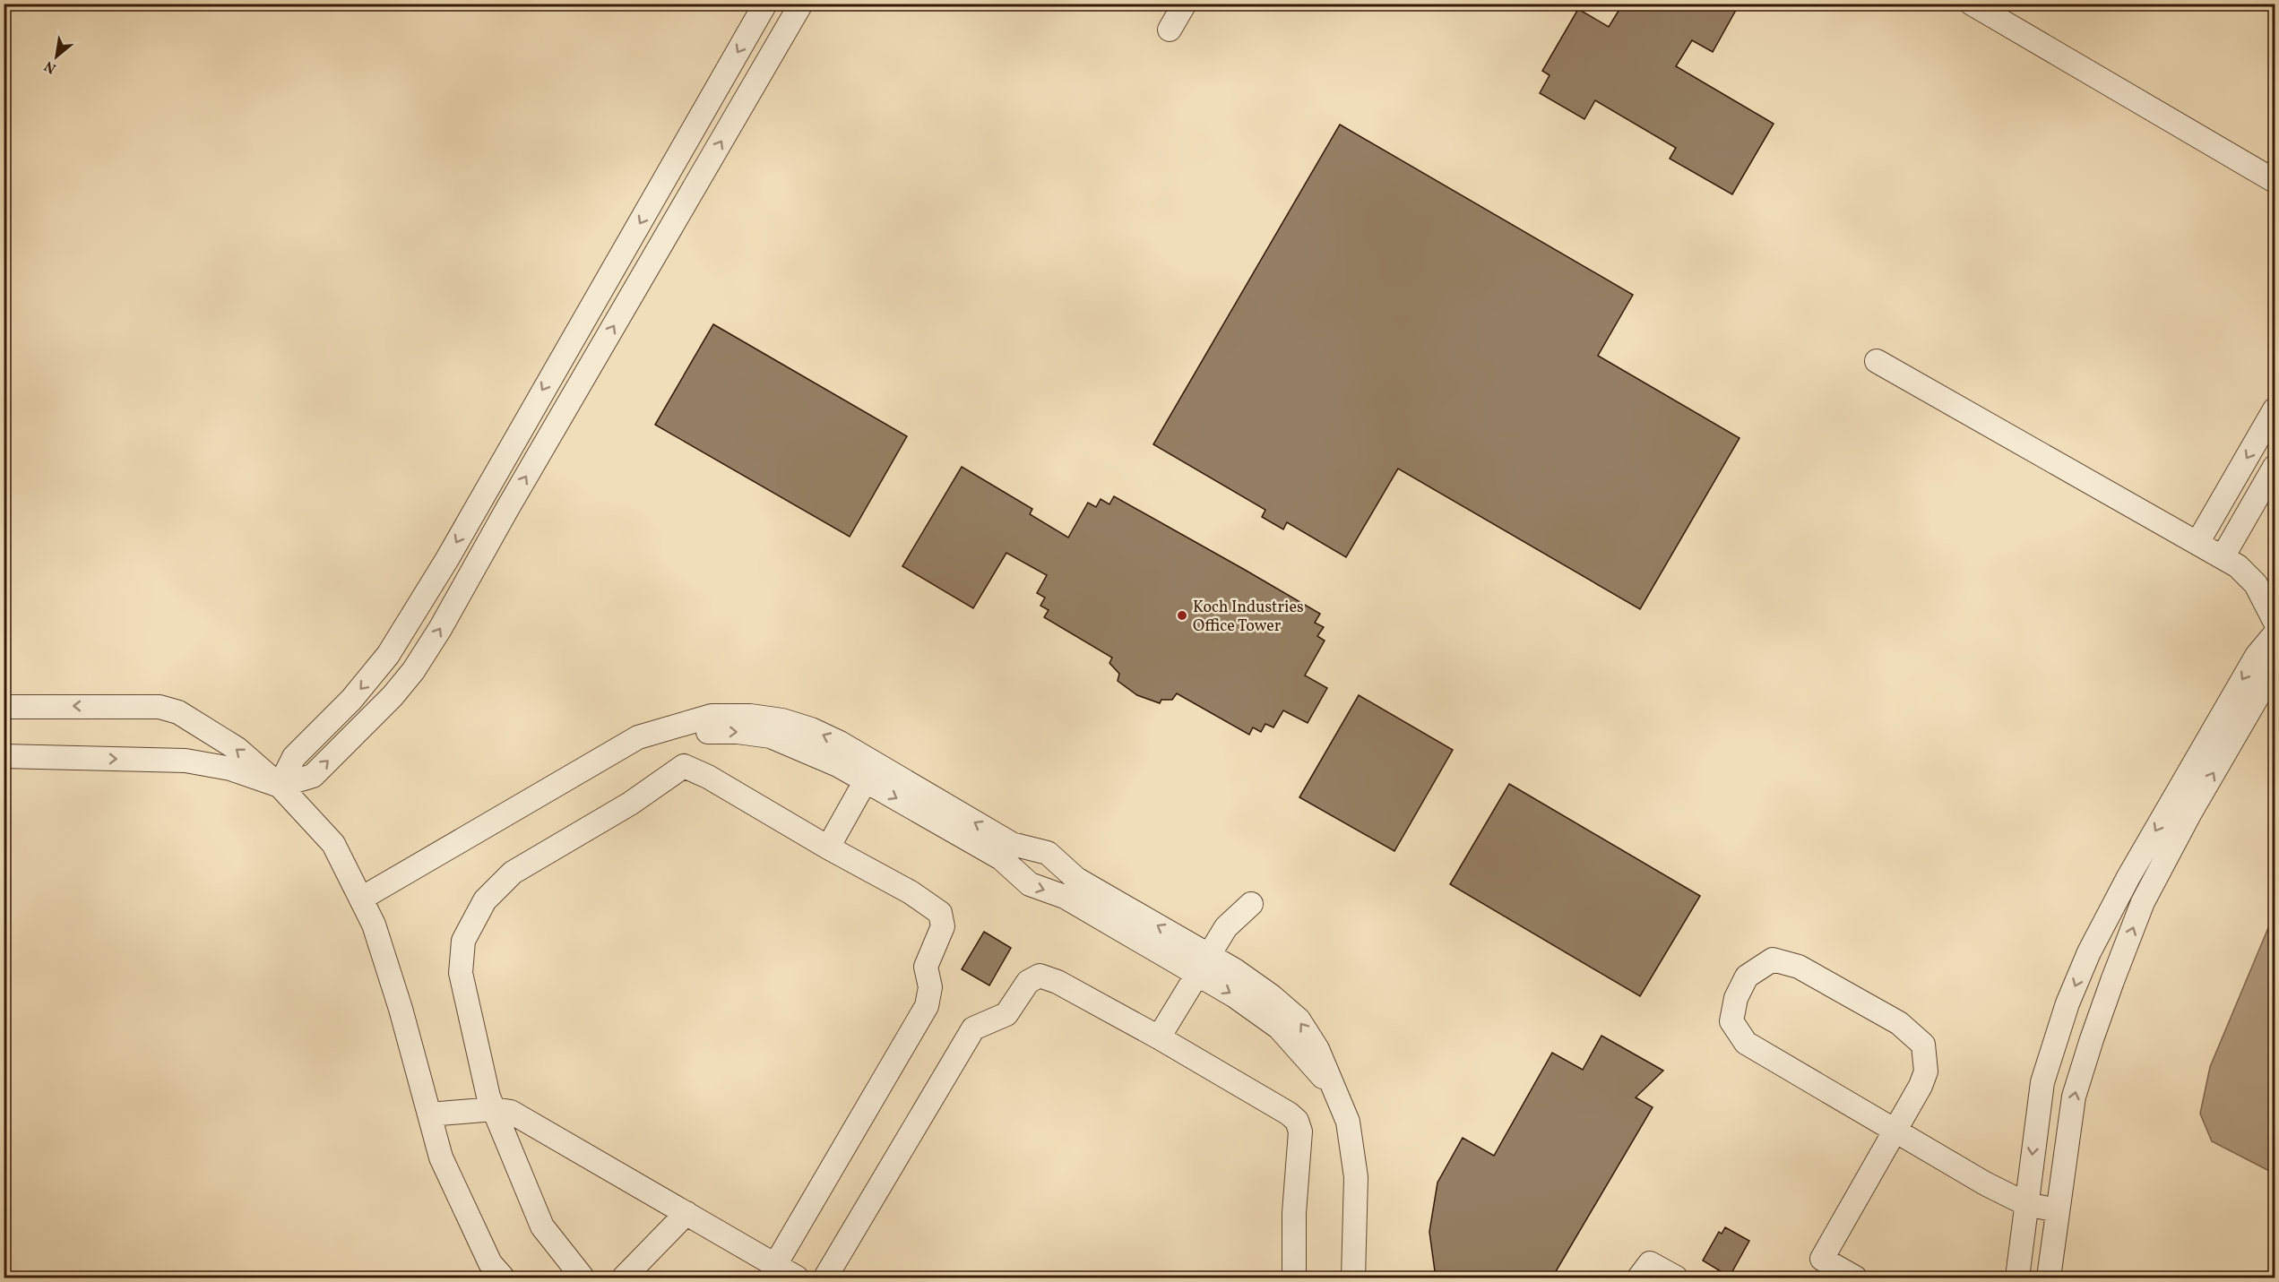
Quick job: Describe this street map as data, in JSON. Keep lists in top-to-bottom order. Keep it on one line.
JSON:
{"places":["Koch Industries Office Tower"],"north":"bottom left"}
